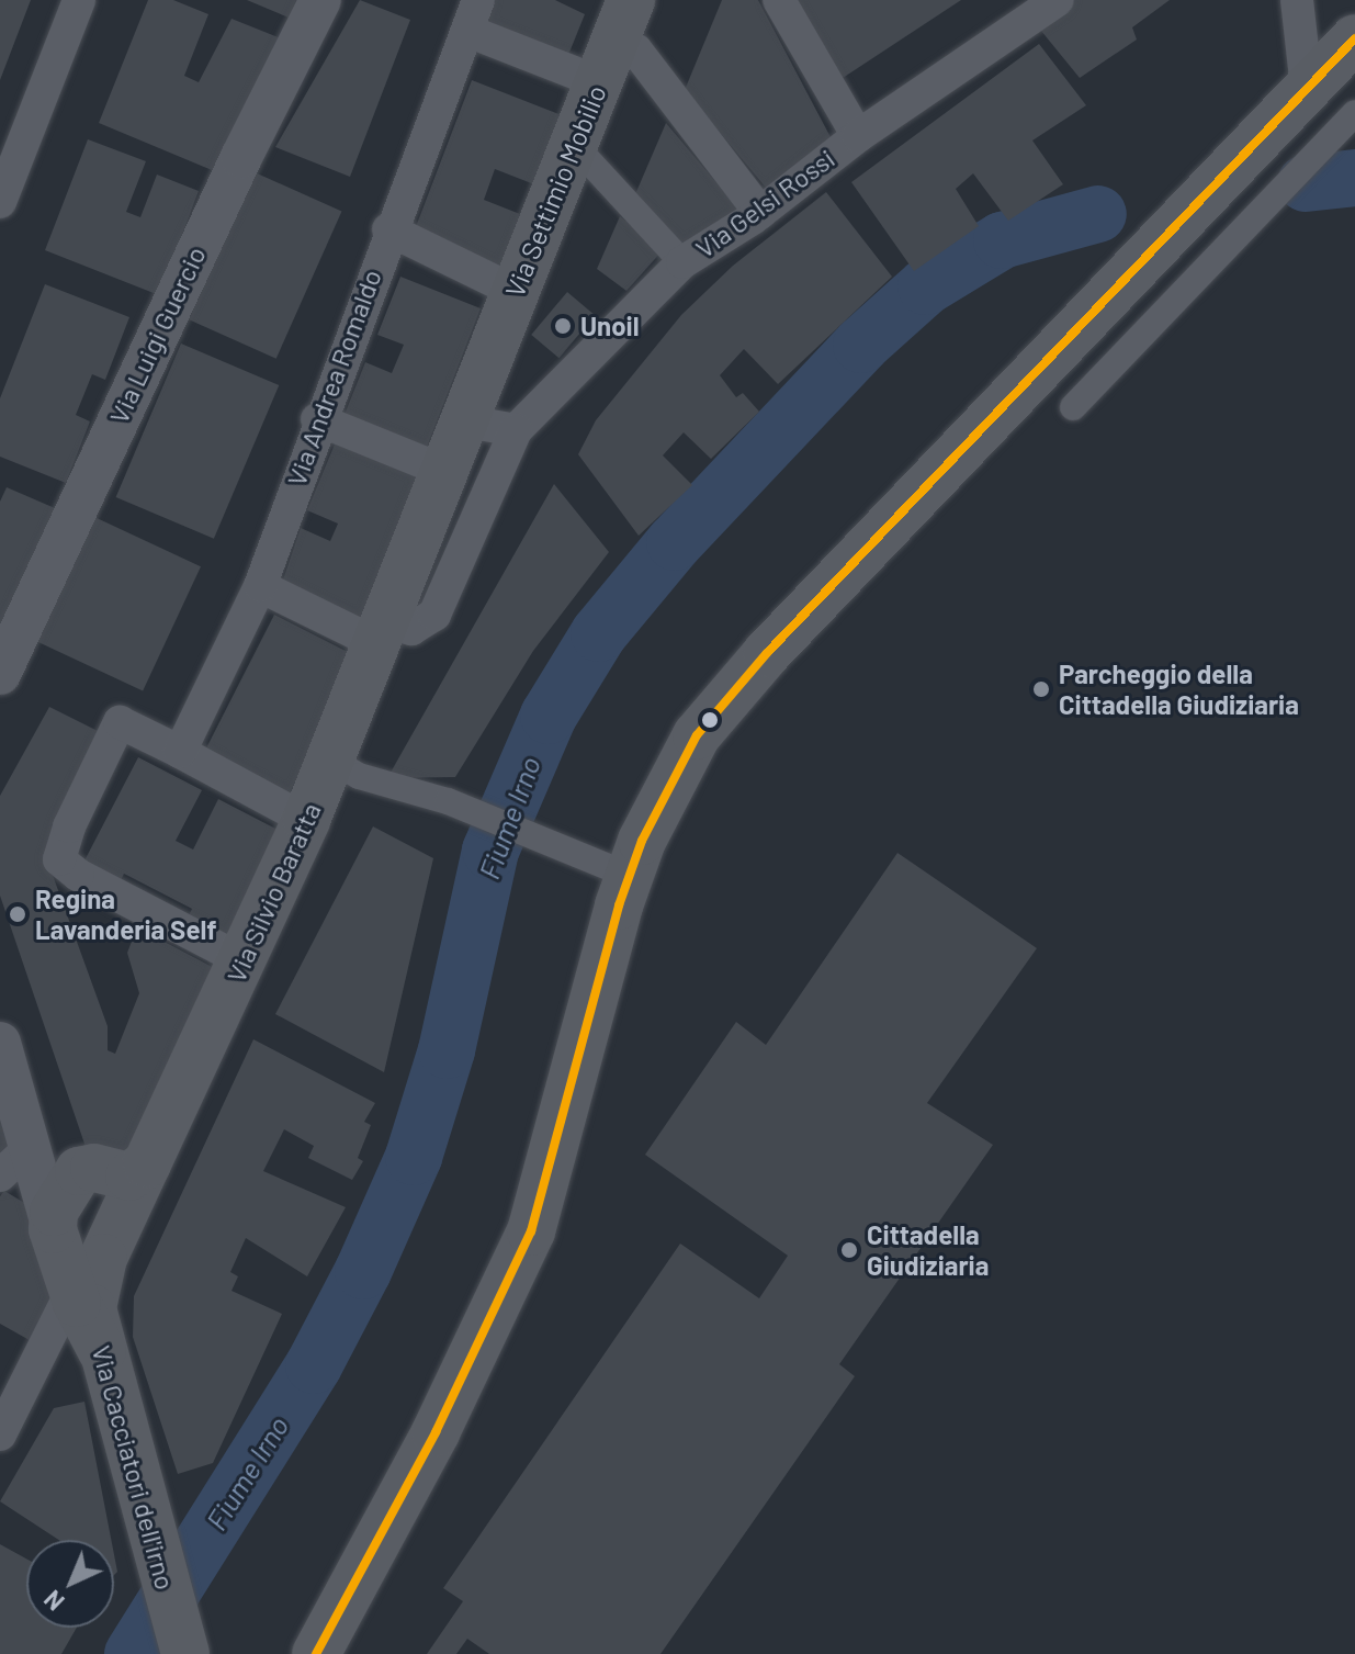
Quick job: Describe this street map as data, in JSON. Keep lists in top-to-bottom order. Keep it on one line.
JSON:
{"streets":{"main road":["Via Settimio Mobilio","Via Silvio Baratta","Via Cacciatori dell'irno"],"street":["Via Gelsi Rossi","Via Luigi Guercio","Via Andrea Romaldo"]},"crossings":[["Via Settimio Mobilio","Via Gelsi Rossi"],["Via Settimio Mobilio","Via Silvio Baratta"],["Via Gelsi Rossi","Via Silvio Baratta"],["Via Silvio Baratta","Via Cacciatori dell'irno"]],"water":["Fiume Irno"],"places":["Unoil","Parcheggio della Cittadella Giudiziaria","Regina Lavanderia Self","Cittadella Giudiziaria"],"north":"bottom left"}
